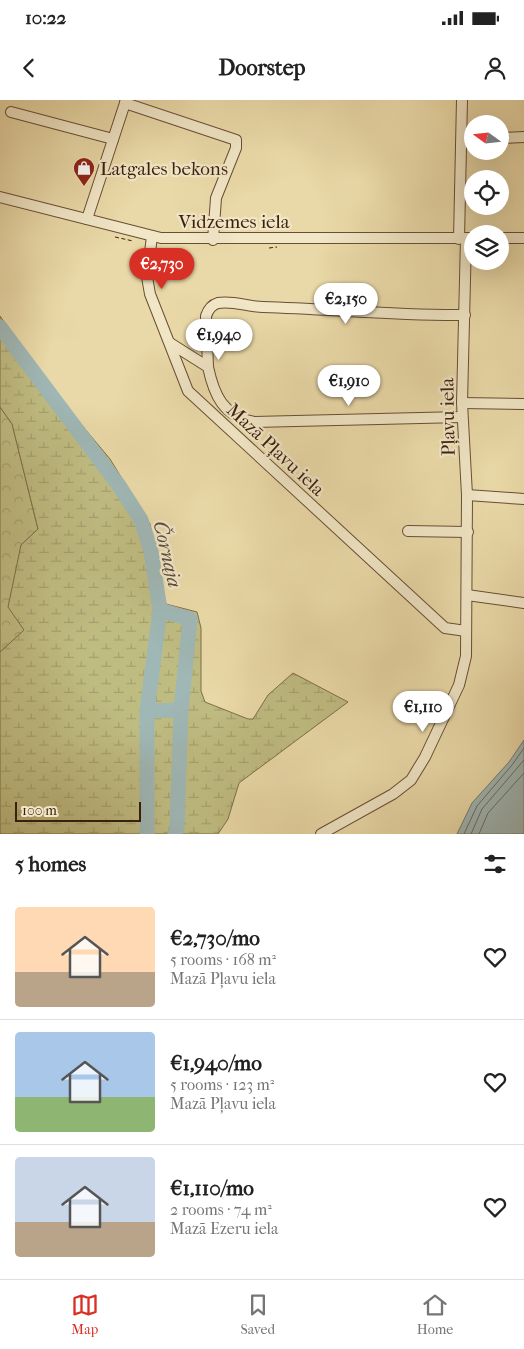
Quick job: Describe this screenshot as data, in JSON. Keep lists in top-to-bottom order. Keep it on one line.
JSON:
{"streets":{"street":["Vidzemes iela","Pļavu iela","Mazā Pļavu iela"]},"crossings":[["Vidzemes iela","Mazā Pļavu iela"],["Pļavu iela","Mazā Pļavu iela"]],"water":["Čornaja"],"places":{"shop":["Latgales bekons"]},"scale_bar":"100 m","north":"left","page":{"status":"10:22","header":"Doorstep","price":["€2,730","€2,150","€1,940","€1,910","€1,110"],"scale":"100 m","heading":"5 homes","list":[{"name":"€2,730/mo","note":"5 rooms · 168 m² · Mazā Pļavu iela"},{"name":"€1,940/mo","note":"5 rooms · 123 m² · Mazā Pļavu iela"},{"name":"€1,110/mo","note":"2 rooms · 74 m² · Mazā Ezeru iela"}],"tabs":["Map","Saved","Home"]}}
